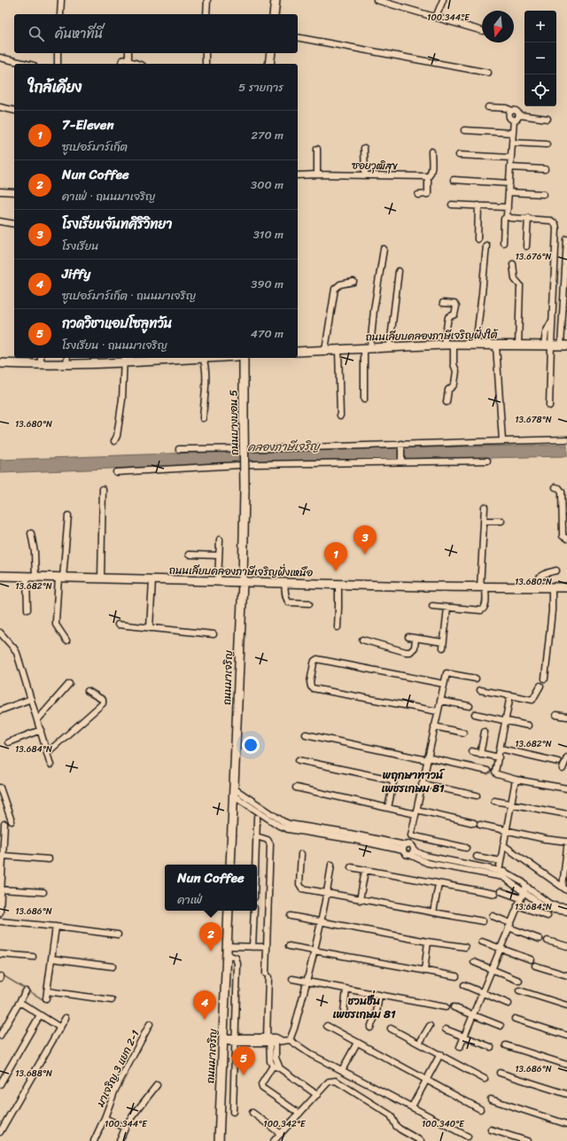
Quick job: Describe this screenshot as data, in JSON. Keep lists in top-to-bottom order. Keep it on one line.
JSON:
{"streets":{"main road":["ถนนเลียบคลองภาษีเจริญฝั่งใต้","ถนนบางบอน 5","ถนนเลียบคลองภาษีเจริญฝั่งเหนือ","ถนนมาเจริญ"],"street":["ซอยวุฒิสุข","มาเจริญ 3 แยก 2-1"]},"crossings":[["ถนนบางบอน 5","ถนนมาเจริญ"],["ถนนเลียบคลองภาษีเจริญฝั่งเหนือ","ถนนมาเจริญ"]],"districts":["พฤกษาทาวน์ เพชรเกษม 81","ชวนชื่น เพชรเกษม 81"],"water":["คลองภาษีเจริญ"],"north":"bottom","page":{"map_buttons":["+","−"],"search":"ค้นหาที่นี่","heading":["ใกล้เคียง","5 รายการ"],"list":[{"mark":"1","name":"7-Eleven","note":"ซูเปอร์มาร์เก็ต","value":"270 m"},{"mark":"2","name":"Nun Coffee","note":"คาเฟ่ · ถนนมาเจริญ","value":"300 m"},{"mark":"3","name":"โรงเรียนจันทศิริวิทยา","note":"โรงเรียน","value":"310 m"},{"mark":"4","name":"Jiffy","note":"ซูเปอร์มาร์เก็ต · ถนนมาเจริญ","value":"390 m"},{"mark":"5","name":"กวดวิชาแอปโซลูทวัน","note":"โรงเรียน · ถนนมาเจริญ","value":"470 m"}],"pins":["3","1","2","4","5"],"popup":["Nun Coffee","คาเฟ่"]},"coordinates":["100.344°E","13.676°N","13.678°N","13.680°N","13.682°N","13.684°N","13.686°N","13.688°N","100.342°E","100.340°E"]}
